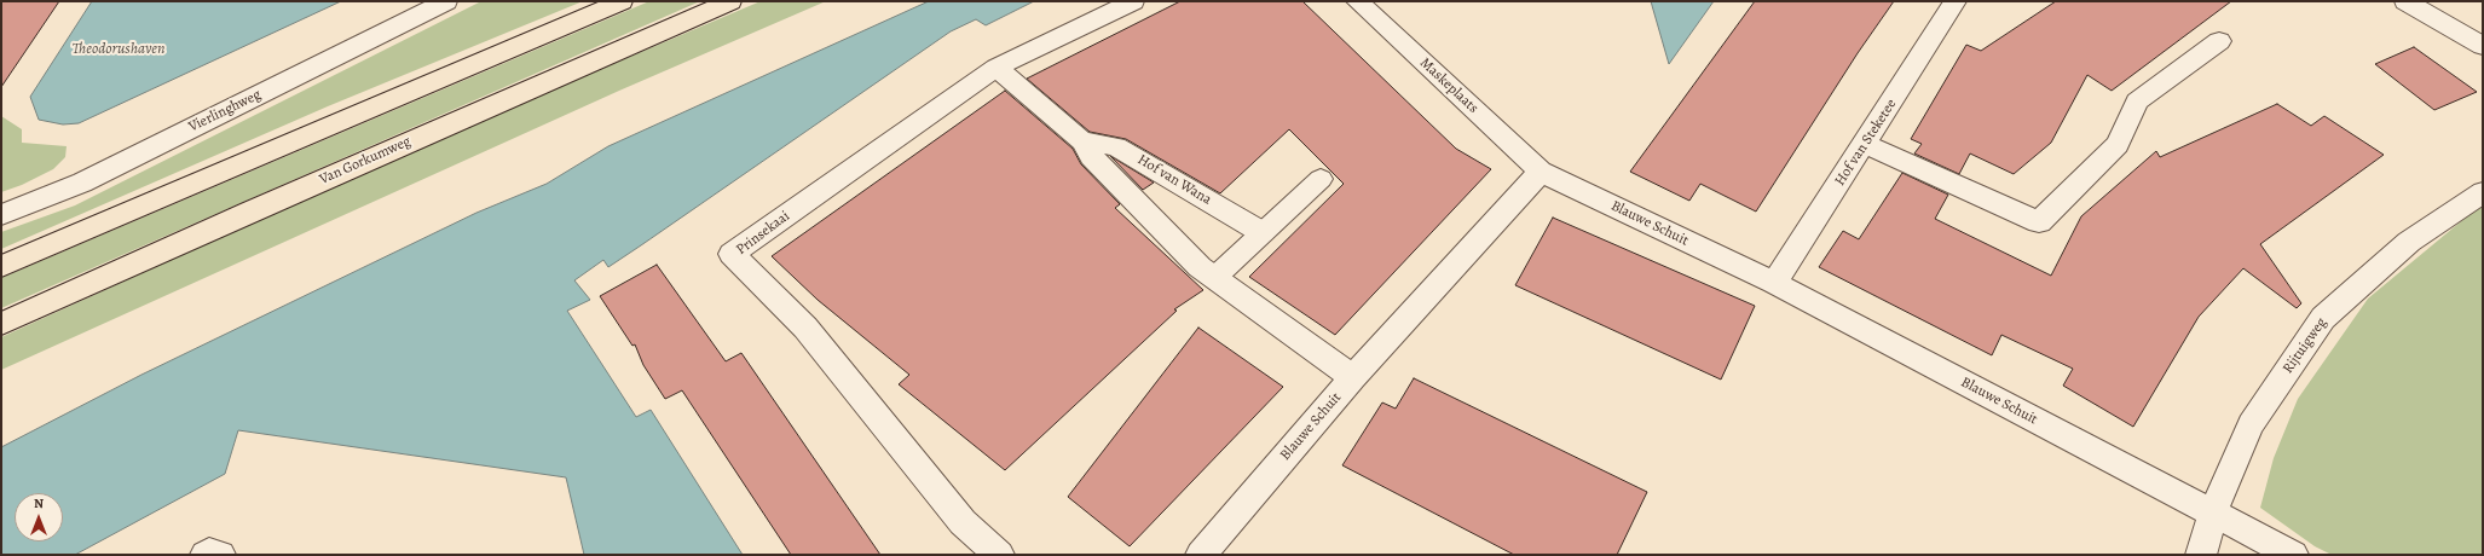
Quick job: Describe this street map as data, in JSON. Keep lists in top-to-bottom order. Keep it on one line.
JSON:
{"streets":{"main road":["Van Gorkumweg"],"street":["Maskeplaats","Vierlinghweg","Hof van Steketee","Hof van Wana","Blauwe Schuit","Prinsekaai","Rijtuigweg"]},"crossings":[["Maskeplaats","Blauwe Schuit"],["Hof van Steketee","Blauwe Schuit"],["Blauwe Schuit","Rijtuigweg"]],"water":["Theodorushaven"],"north":"top"}
